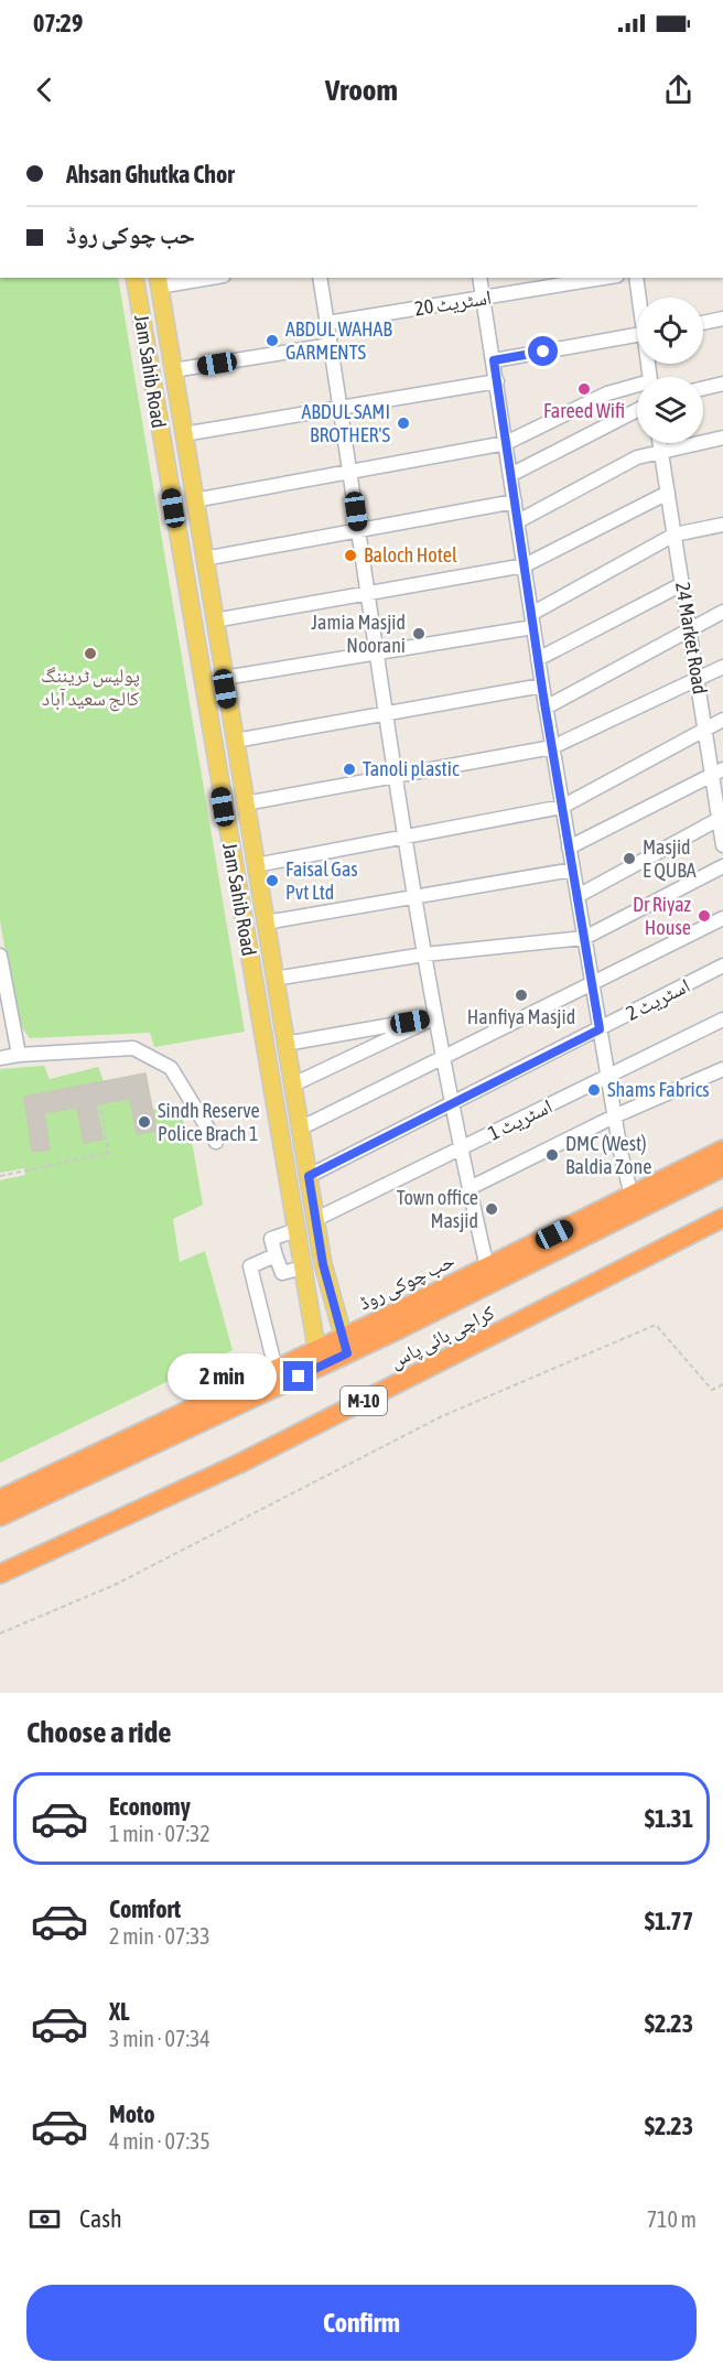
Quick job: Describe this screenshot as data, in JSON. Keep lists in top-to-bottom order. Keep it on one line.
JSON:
{"streets":{"highway":["حب چوکی روڈ","کراچی بائی پاس","M-10"],"main road":["Jam Sahib Road"],"street":["اسٹریٹ 20","24 Market Road","اسٹریٹ 2","اسٹریٹ 1"]},"crossings":[["Jam Sahib Road","اسٹریٹ 2"],["Jam Sahib Road","اسٹریٹ 1"],["Jam Sahib Road","حب چوکی روڈ"]],"places":["ABDUL WAHAB GARMENTS","Fareed Wifi","ABDUL SAMI BROTHER'S","Baloch Hotel","Jamia Masjid Noorani","پولیس ٹریننگ کالج سعید آباد","Tanoli plastic","Masjid E QUBA","Faisal Gas Pvt Ltd","Dr Riyaz House","Hanfiya Masjid","Shams Fabrics","Sindh Reserve Police Brach 1","DMC (West) Baldia Zone","Town office Masjid"],"page":{"status":"07:29","header":"Vroom","banner":["Ahsan Ghutka Chor","حب چوکی روڈ"],"bubble":"2 min","heading":"Choose a ride","list":[{"name":"Economy","note":"1 min · 07:32","value":"$1.31"},{"name":"Comfort","note":"2 min · 07:33","value":"$1.77"},{"name":"XL","note":"3 min · 07:34","value":"$2.23"},{"name":"Moto","note":"4 min · 07:35","value":"$2.23"}],"pay":["Cash","710 m"],"buttons":"Confirm"}}
